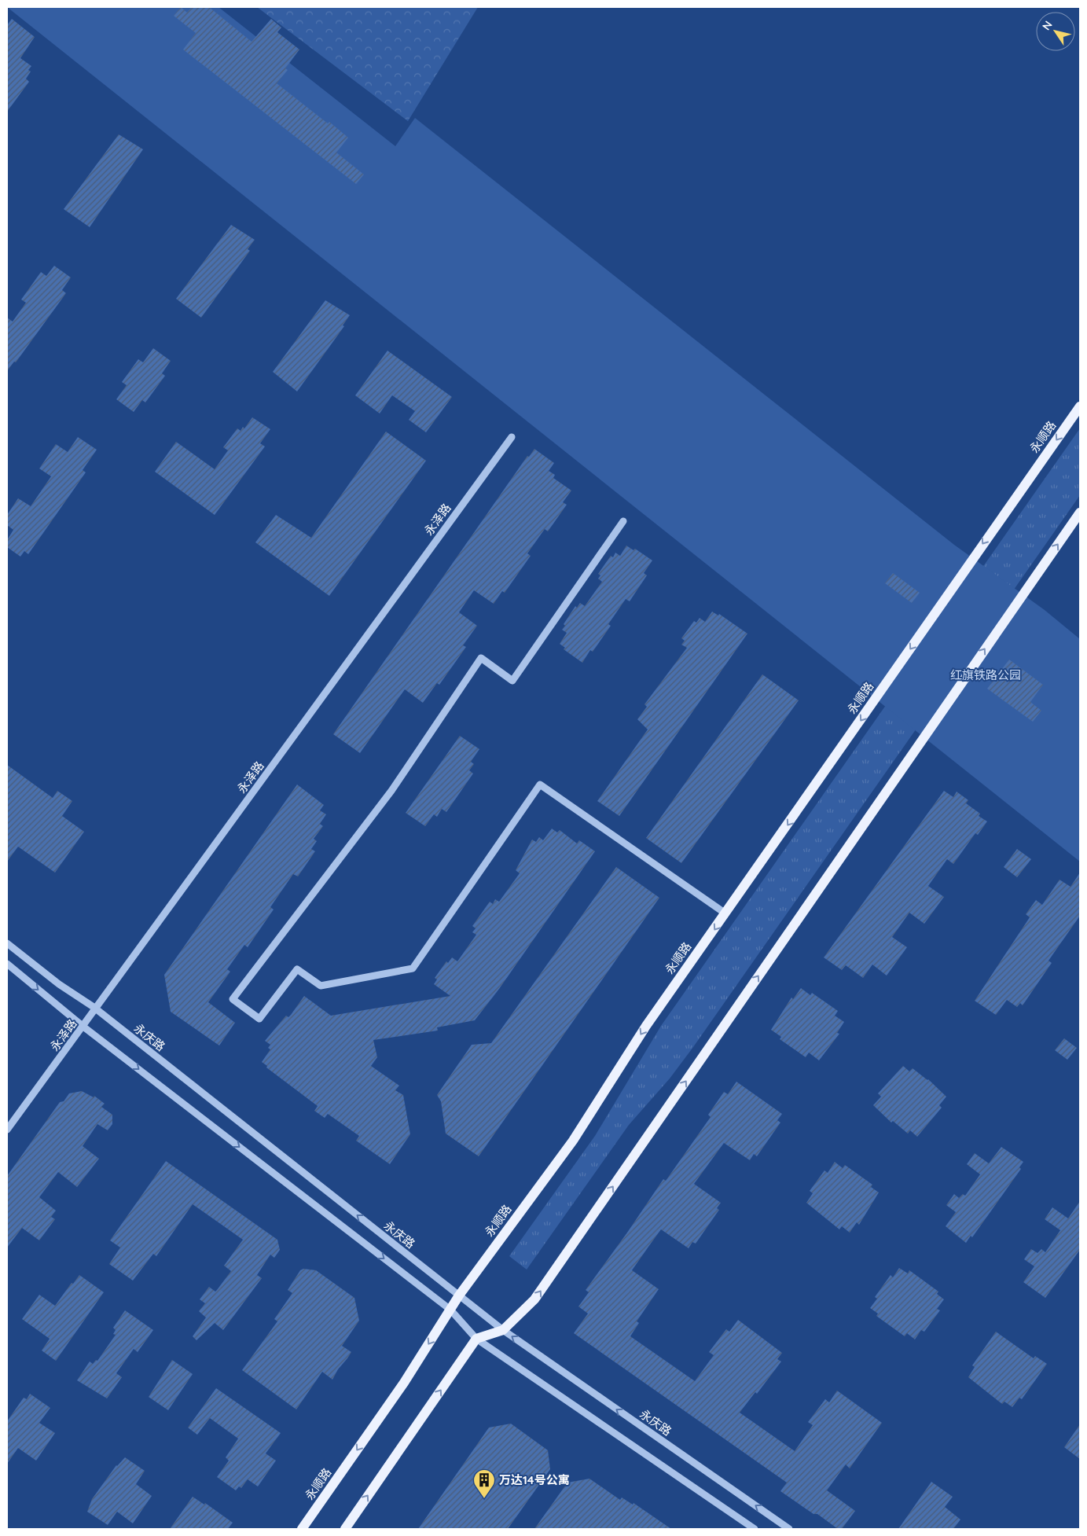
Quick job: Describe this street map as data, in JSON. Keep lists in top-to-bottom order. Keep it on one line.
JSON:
{"streets":{"main road":["永顺路"],"street":["永泽路","永庆路"]},"crossings":[["永顺路","永庆路"],["永泽路","永庆路"]],"parks":["红旗铁路公园"],"places":{"building":["万达14号公寓"]},"north":"top left"}
